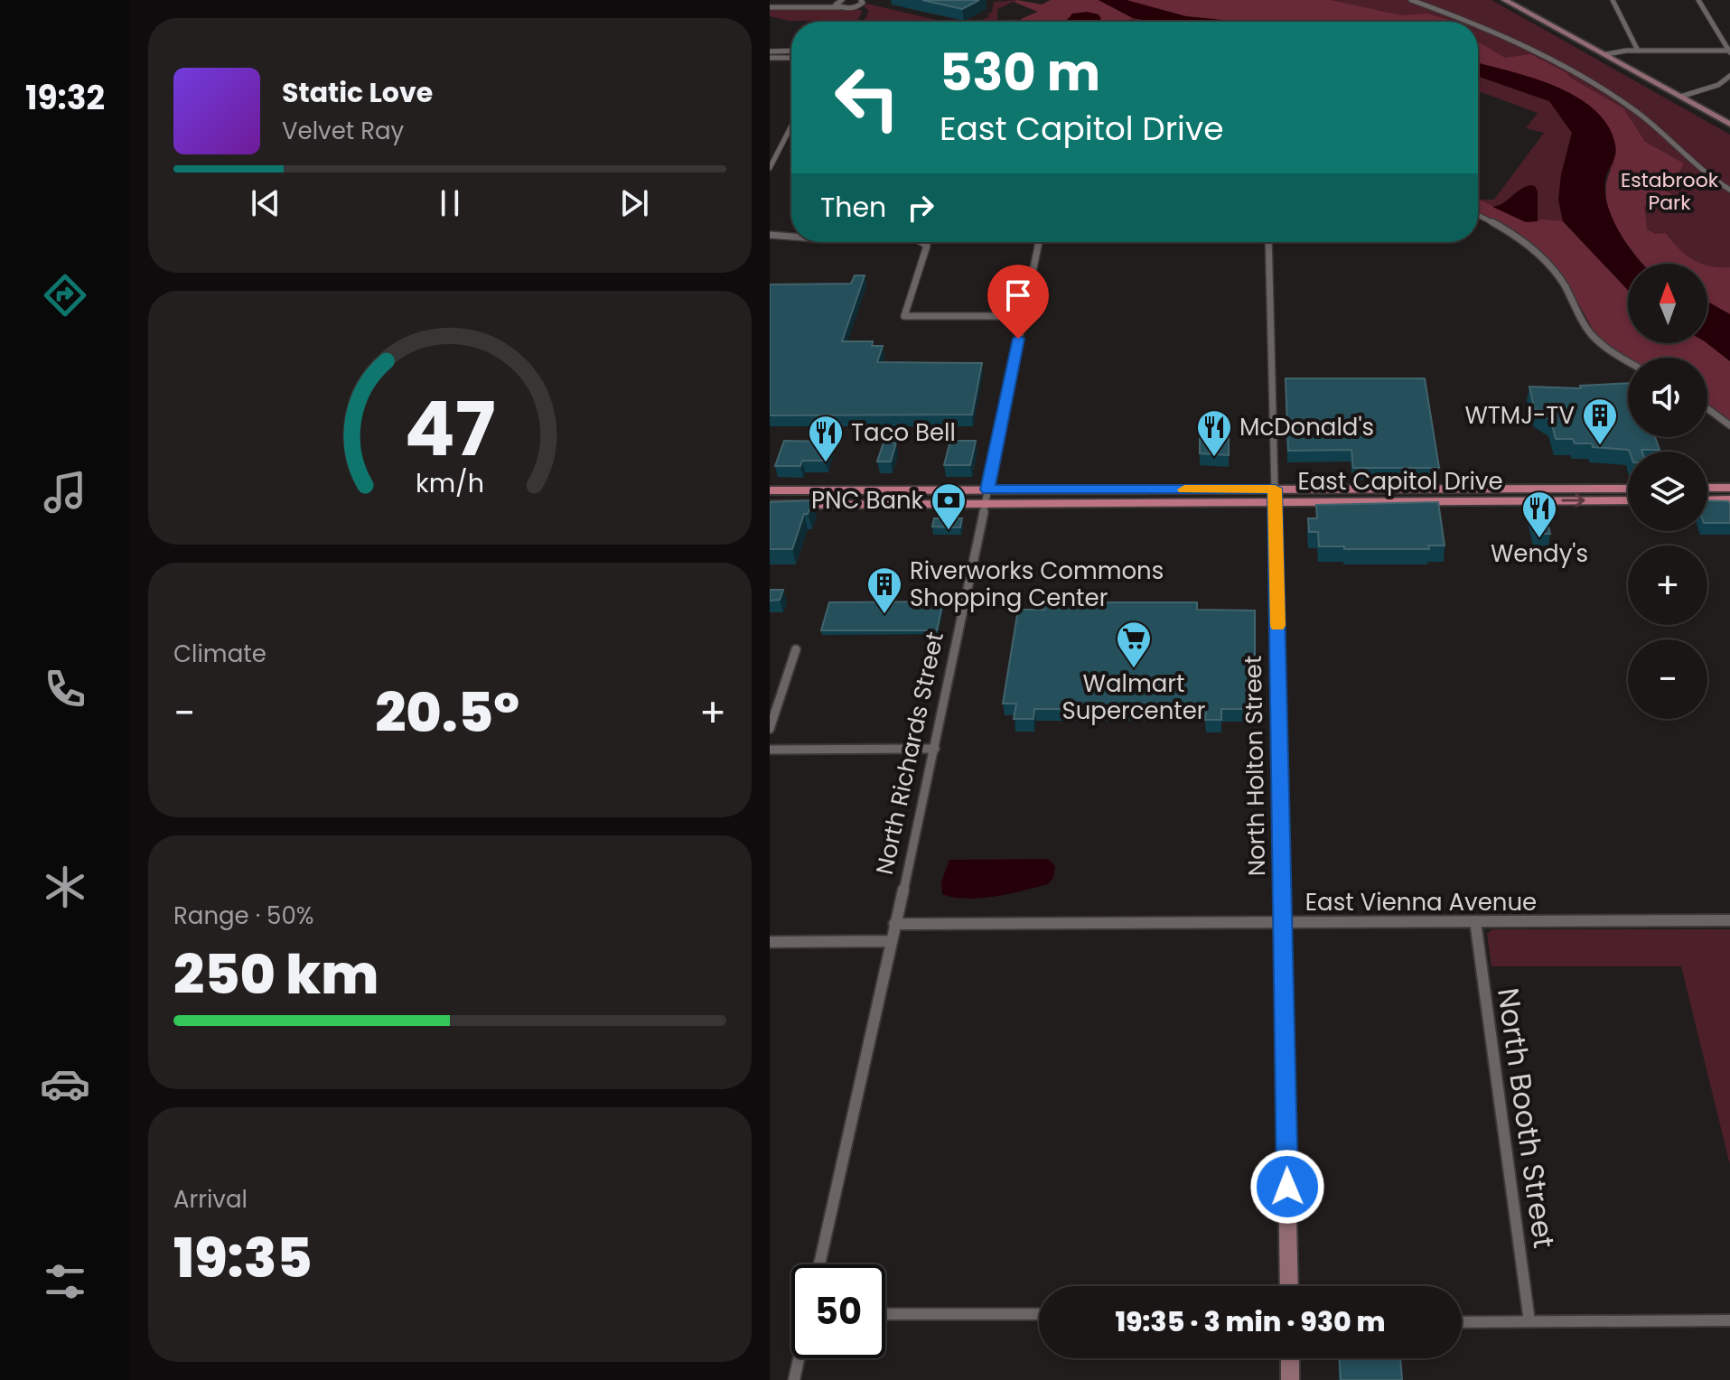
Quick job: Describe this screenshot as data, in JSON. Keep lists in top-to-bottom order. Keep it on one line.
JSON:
{"streets":{"main road":["East Capitol Drive","North Holton Street"],"street":["North Richards Street","East Vienna Avenue","North Booth Street"]},"crossings":[["East Capitol Drive","North Richards Street"],["East Capitol Drive","North Holton Street"],["North Richards Street","East Vienna Avenue"],["North Holton Street","East Vienna Avenue"],["East Vienna Avenue","North Booth Street"]],"parks":["Estabrook Park"],"places":{"building":["WTMJ-TV","Riverworks Commons Shopping Center"],"restaurant":["McDonald's","Taco Bell","Wendy's"],"bank":["PNC Bank"],"supermarket":["Walmart Supercenter"]},"north":"top","page":{"tabs":"19:32","turn":["530 m","East Capitol Drive"],"song":["Static Love","Velvet Ray"],"then":"Then","map_buttons":["+","−"],"tile":["Climate",["Range · 50%","250 km"],["Arrival","19:35"]],"heat":["−","20.5°","+"],"limit":"50","trip":"19:35 · 3 min · 930 m","gauge":["47","km/h"]}}
